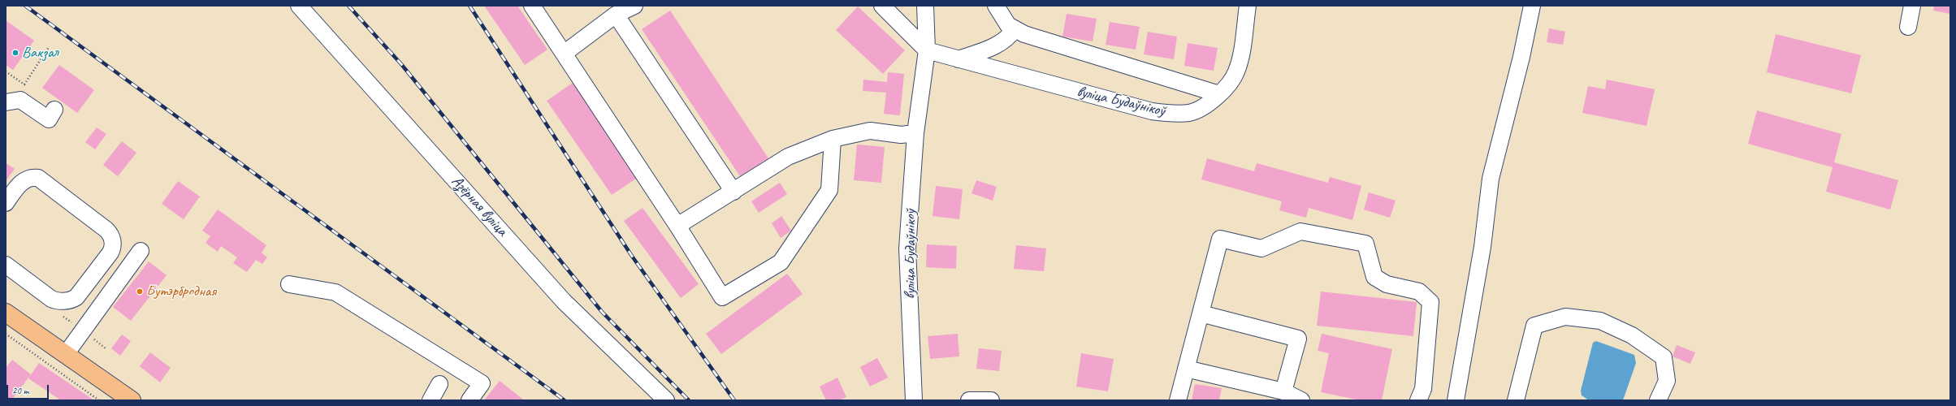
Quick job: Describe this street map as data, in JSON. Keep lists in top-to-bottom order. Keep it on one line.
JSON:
{"streets":{"street":["вуліца Будаўнікоў","Азёрная вуліца"]},"places":["Вакзал","Бутэрбродная"],"scale_bar":"20 m"}
